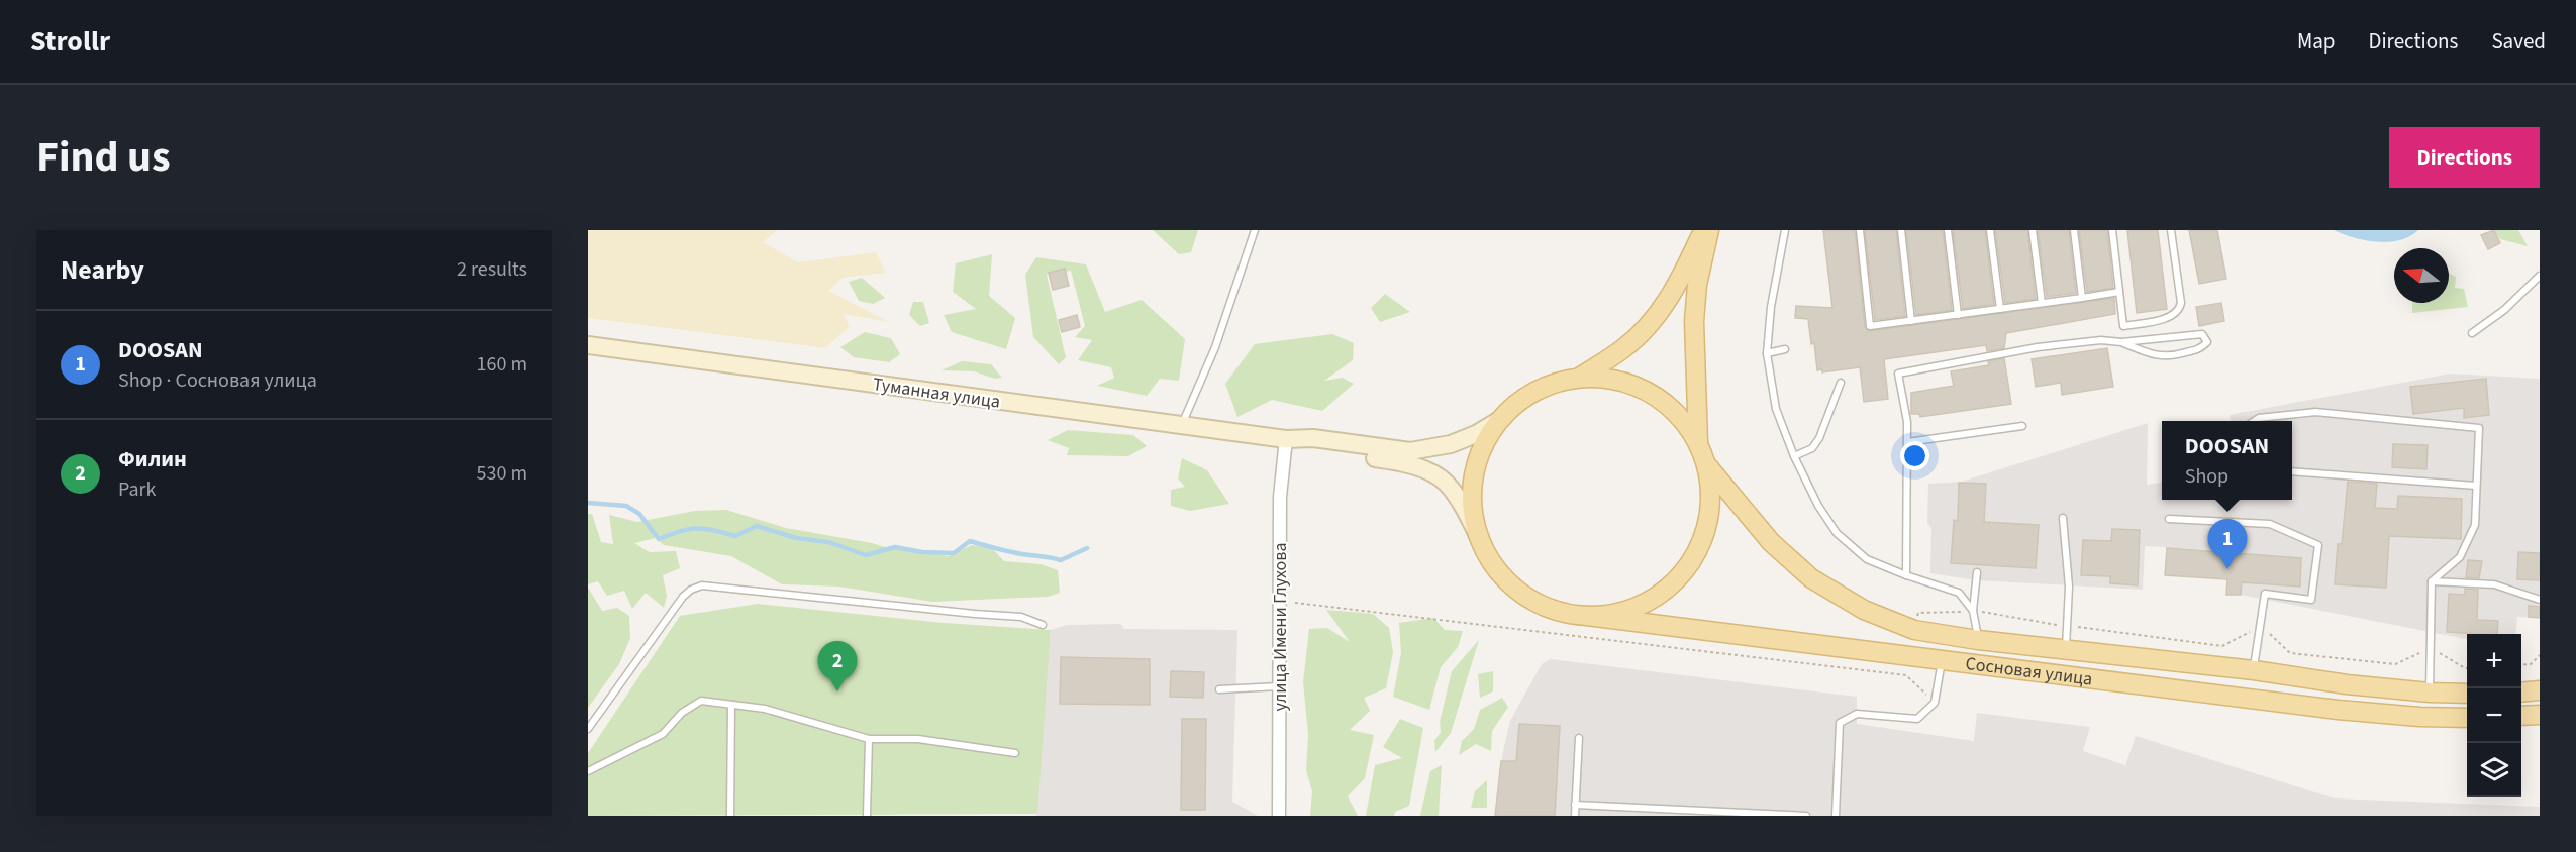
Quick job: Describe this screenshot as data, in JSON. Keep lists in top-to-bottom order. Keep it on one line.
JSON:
{"streets":{"main road":["Сосновая улица"],"street":["Туманная улица","улица Имени Глухова"]},"crossings":[["Туманная улица","улица Имени Глухова"]],"north":"left","page":{"header":"Strollr","nav":["Map","Directions","Saved"],"title":"Find us","buttons":"Directions","heading":["Nearby","2 results"],"list":[{"mark":"1","name":"DOOSAN","note":"Shop · Сосновая улица","value":"160 m"},{"mark":"2","name":"Филин","note":"Park","value":"530 m"}],"popup":["DOOSAN","Shop"],"pins":["1","2"],"map_buttons":["+","−"]}}
